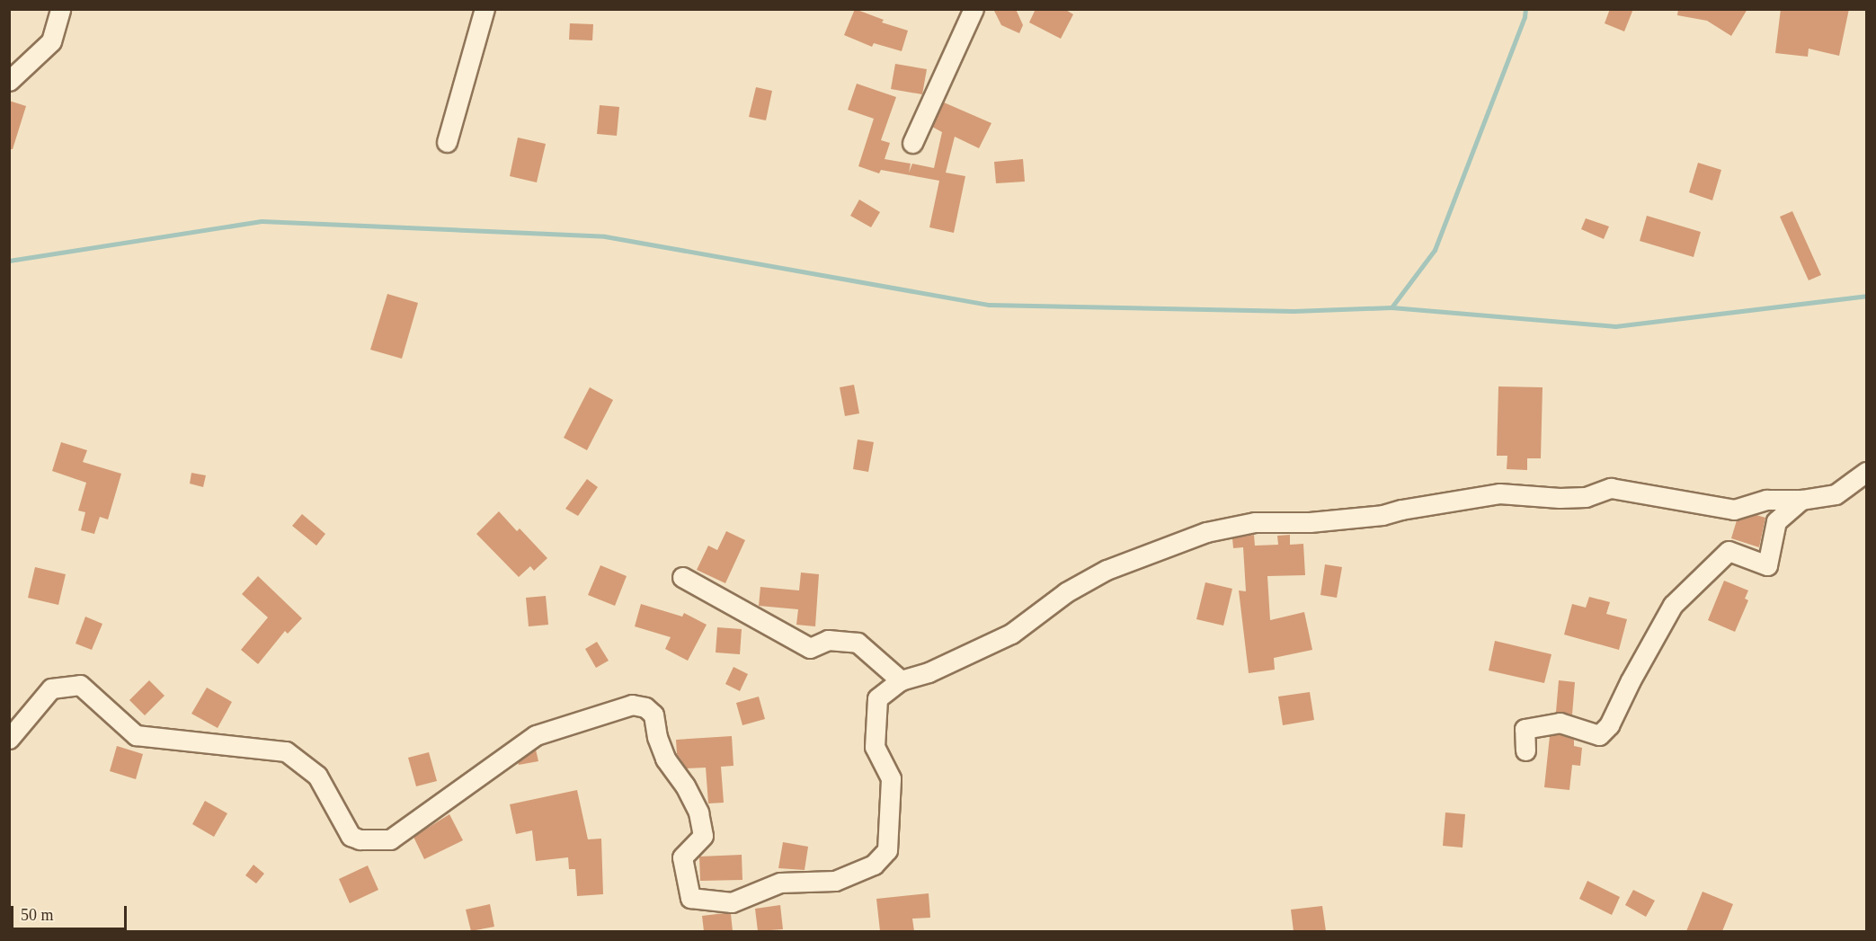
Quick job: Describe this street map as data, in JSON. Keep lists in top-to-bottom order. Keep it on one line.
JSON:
{"scale_bar":"50 m"}
